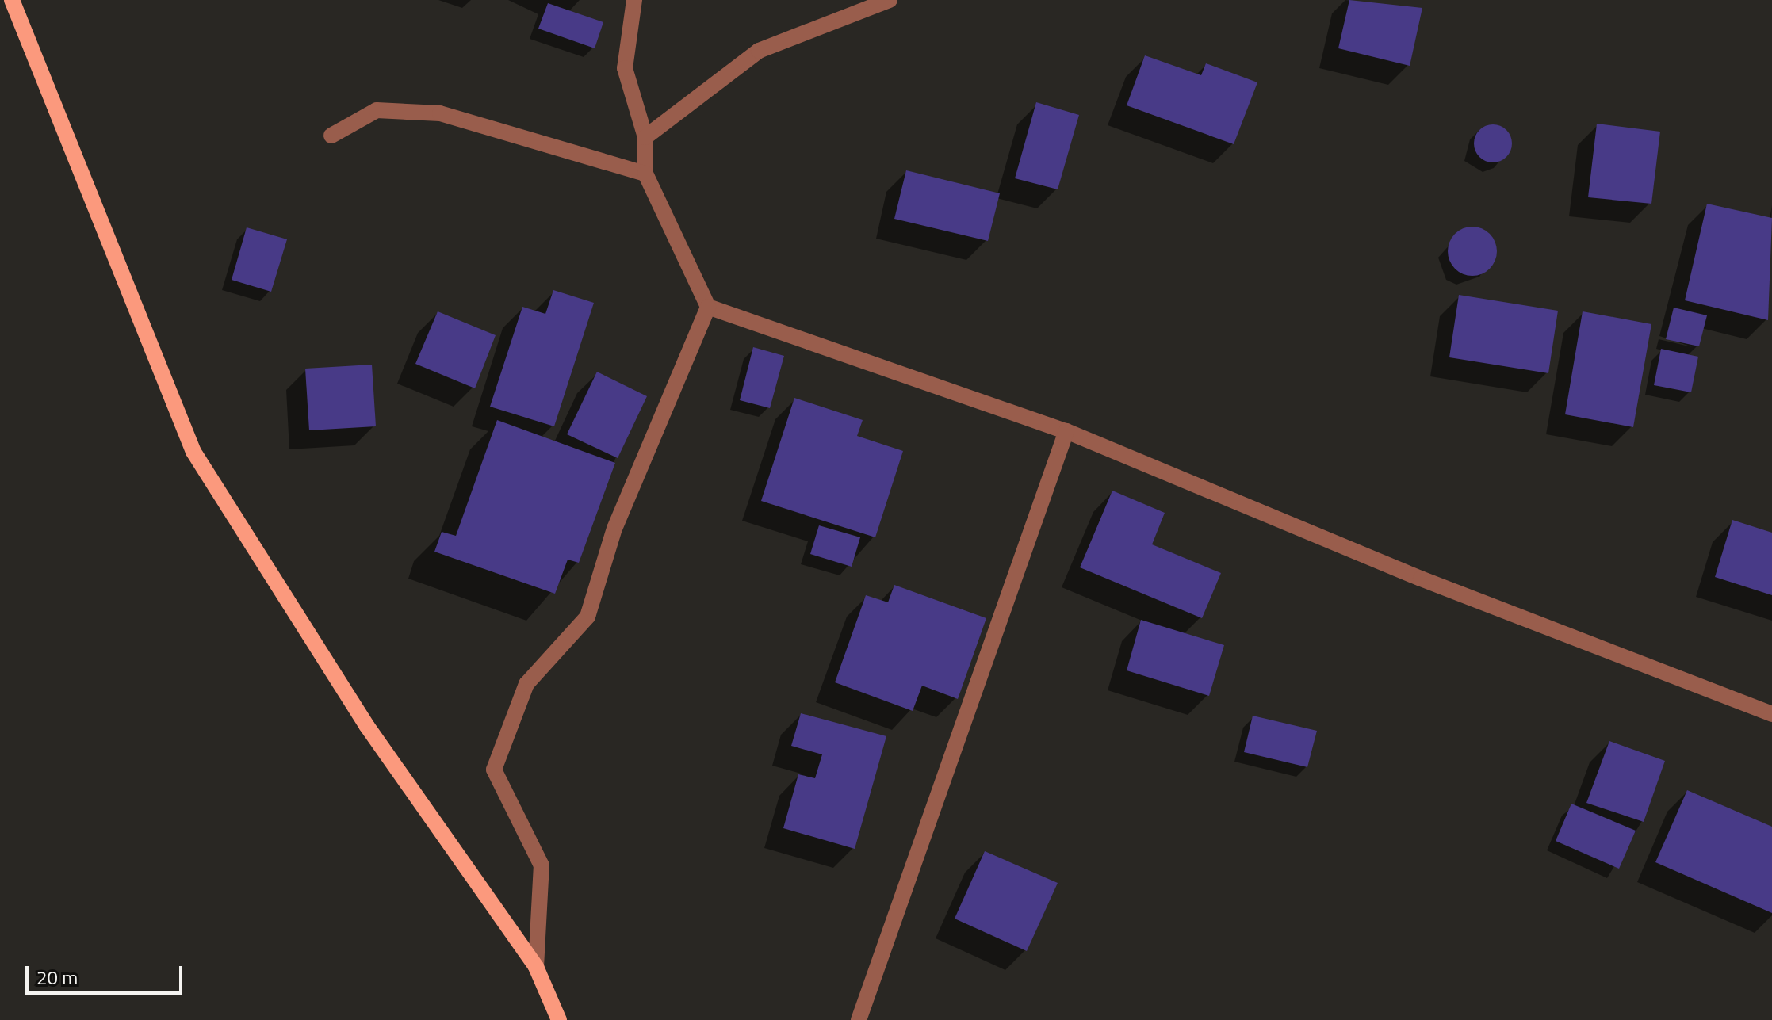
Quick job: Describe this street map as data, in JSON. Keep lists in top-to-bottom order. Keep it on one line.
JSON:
{"scale_bar":"20 m"}
